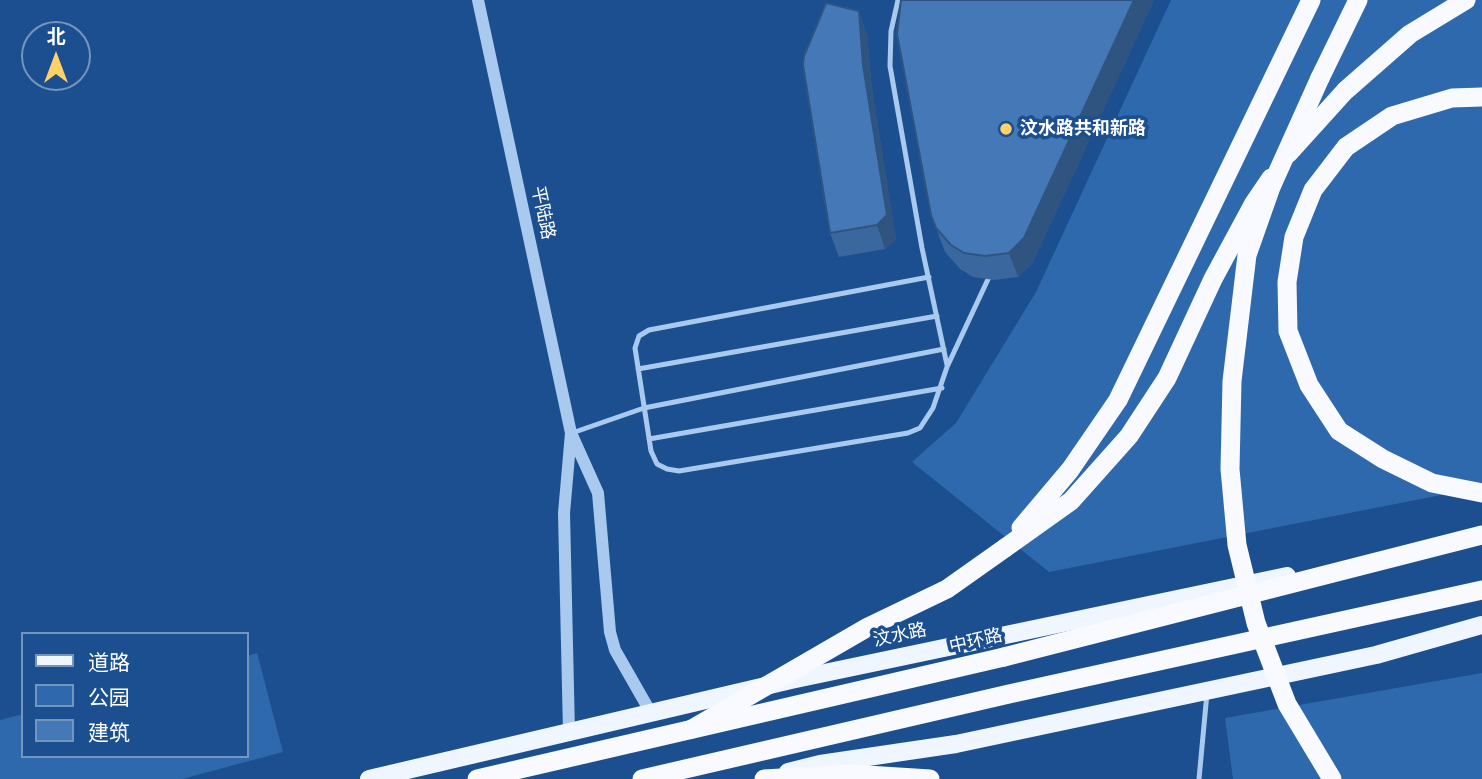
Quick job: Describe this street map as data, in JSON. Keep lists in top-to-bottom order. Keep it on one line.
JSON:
{"streets":{"highway":["中环路"],"main road":["汶水路"],"street":["平陆路"]},"crossings":[["平陆路","汶水路"],["汶水路","中环路"]],"places":["汶水路共和新路"],"legend":["道路","公园","建筑"],"north":"top"}
